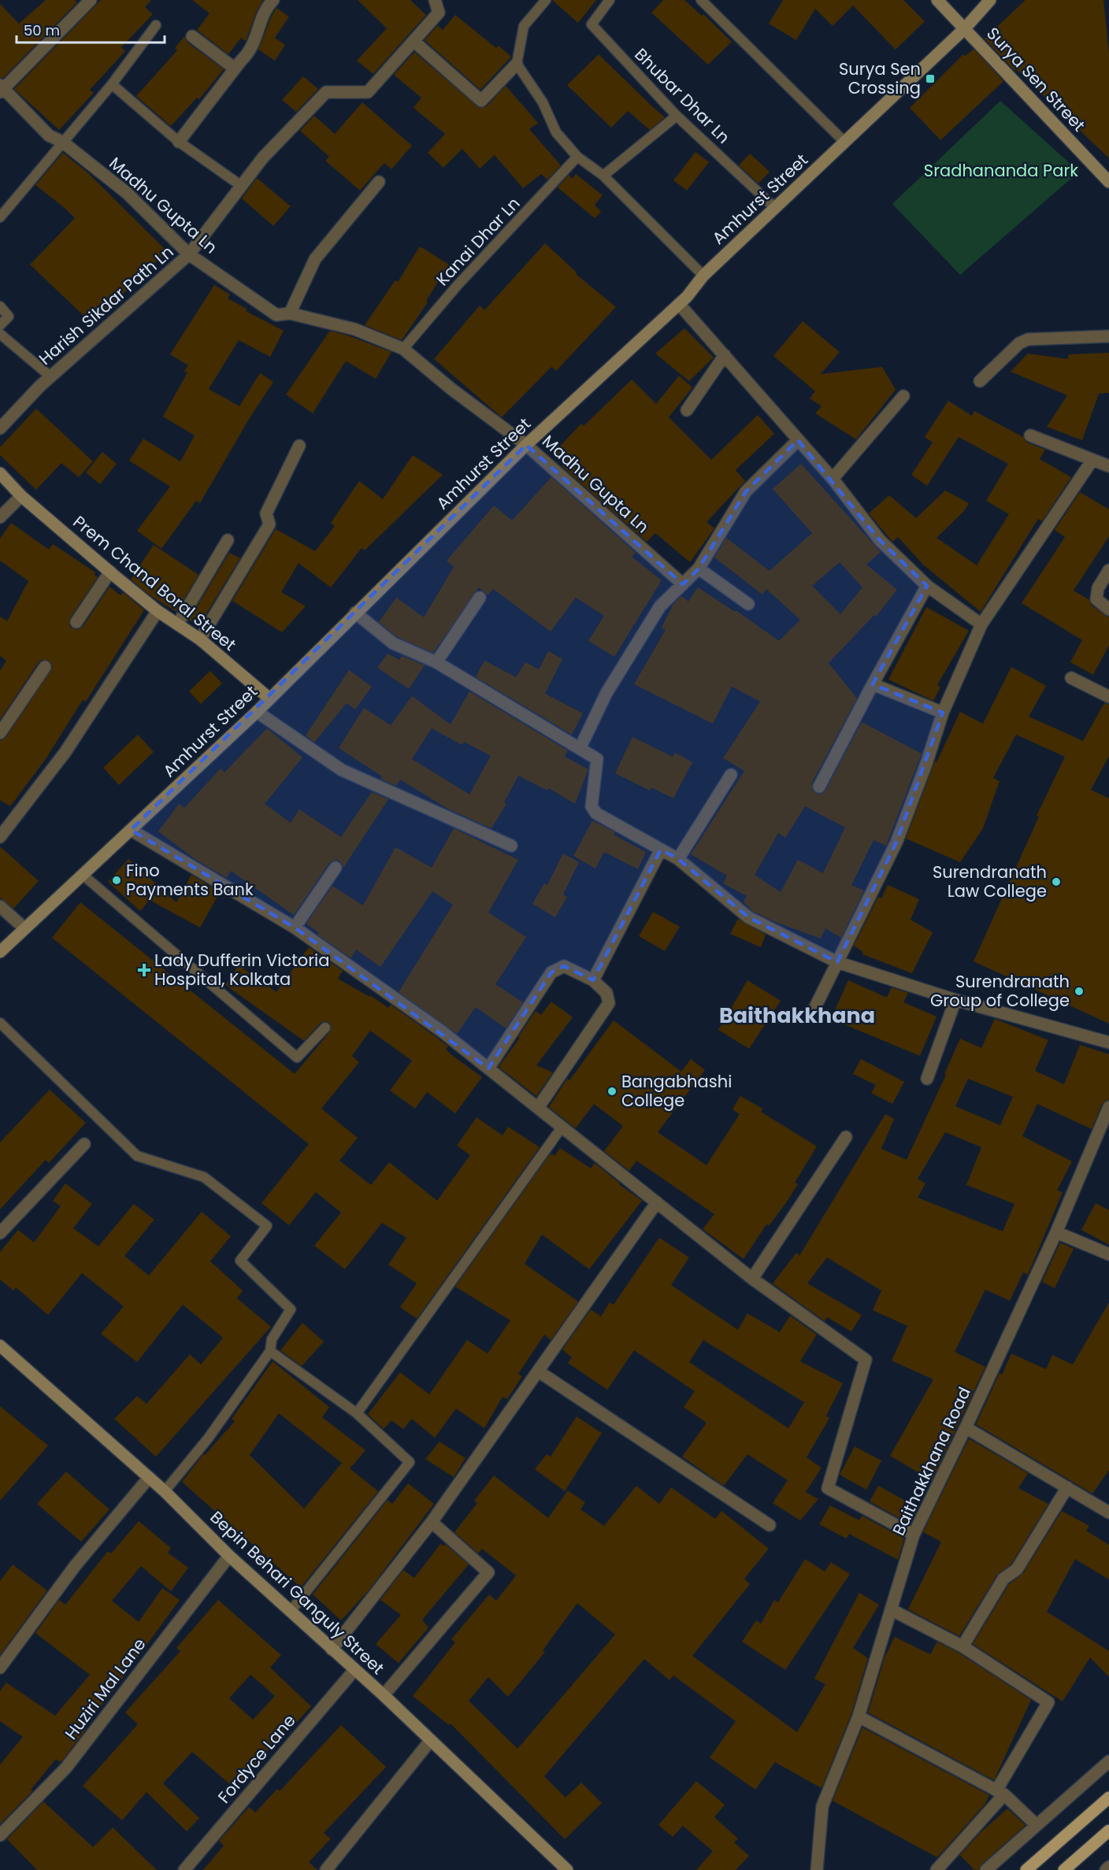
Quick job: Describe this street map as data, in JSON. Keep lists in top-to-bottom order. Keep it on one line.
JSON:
{"streets":{"main road":["Surya Sen Street","Amhurst Street","Prem Chand Boral Street","Bepin Behari Ganguly Street"],"street":["Madhu Gupta Ln","Harish Sikdar Path Ln","Baithakkhana Road","Huziri Mal Lane","Fordyce Lane"],"lane":["Bhubar Dhar Ln","Kanai Dhar Ln"]},"crossings":[["Surya Sen Street","Amhurst Street"],["Bhubar Dhar Ln","Amhurst Street"],["Amhurst Street","Madhu Gupta Ln"],["Amhurst Street","Prem Chand Boral Street"],["Madhu Gupta Ln","Kanai Dhar Ln"],["Madhu Gupta Ln","Harish Sikdar Path Ln"],["Bepin Behari Ganguly Street","Huziri Mal Lane"],["Bepin Behari Ganguly Street","Fordyce Lane"]],"districts":["Baithakkhana"],"parks":["Sradhananda Park"],"places":{"transit":["Surya Sen Crossing"],"other":["Fino Payments Bank","Surendranath Law College","Surendranath Group of College","Bangabhashi College"],"health":["Lady Dufferin Victoria Hospital, Kolkata"]},"scale_bar":"50 m"}
